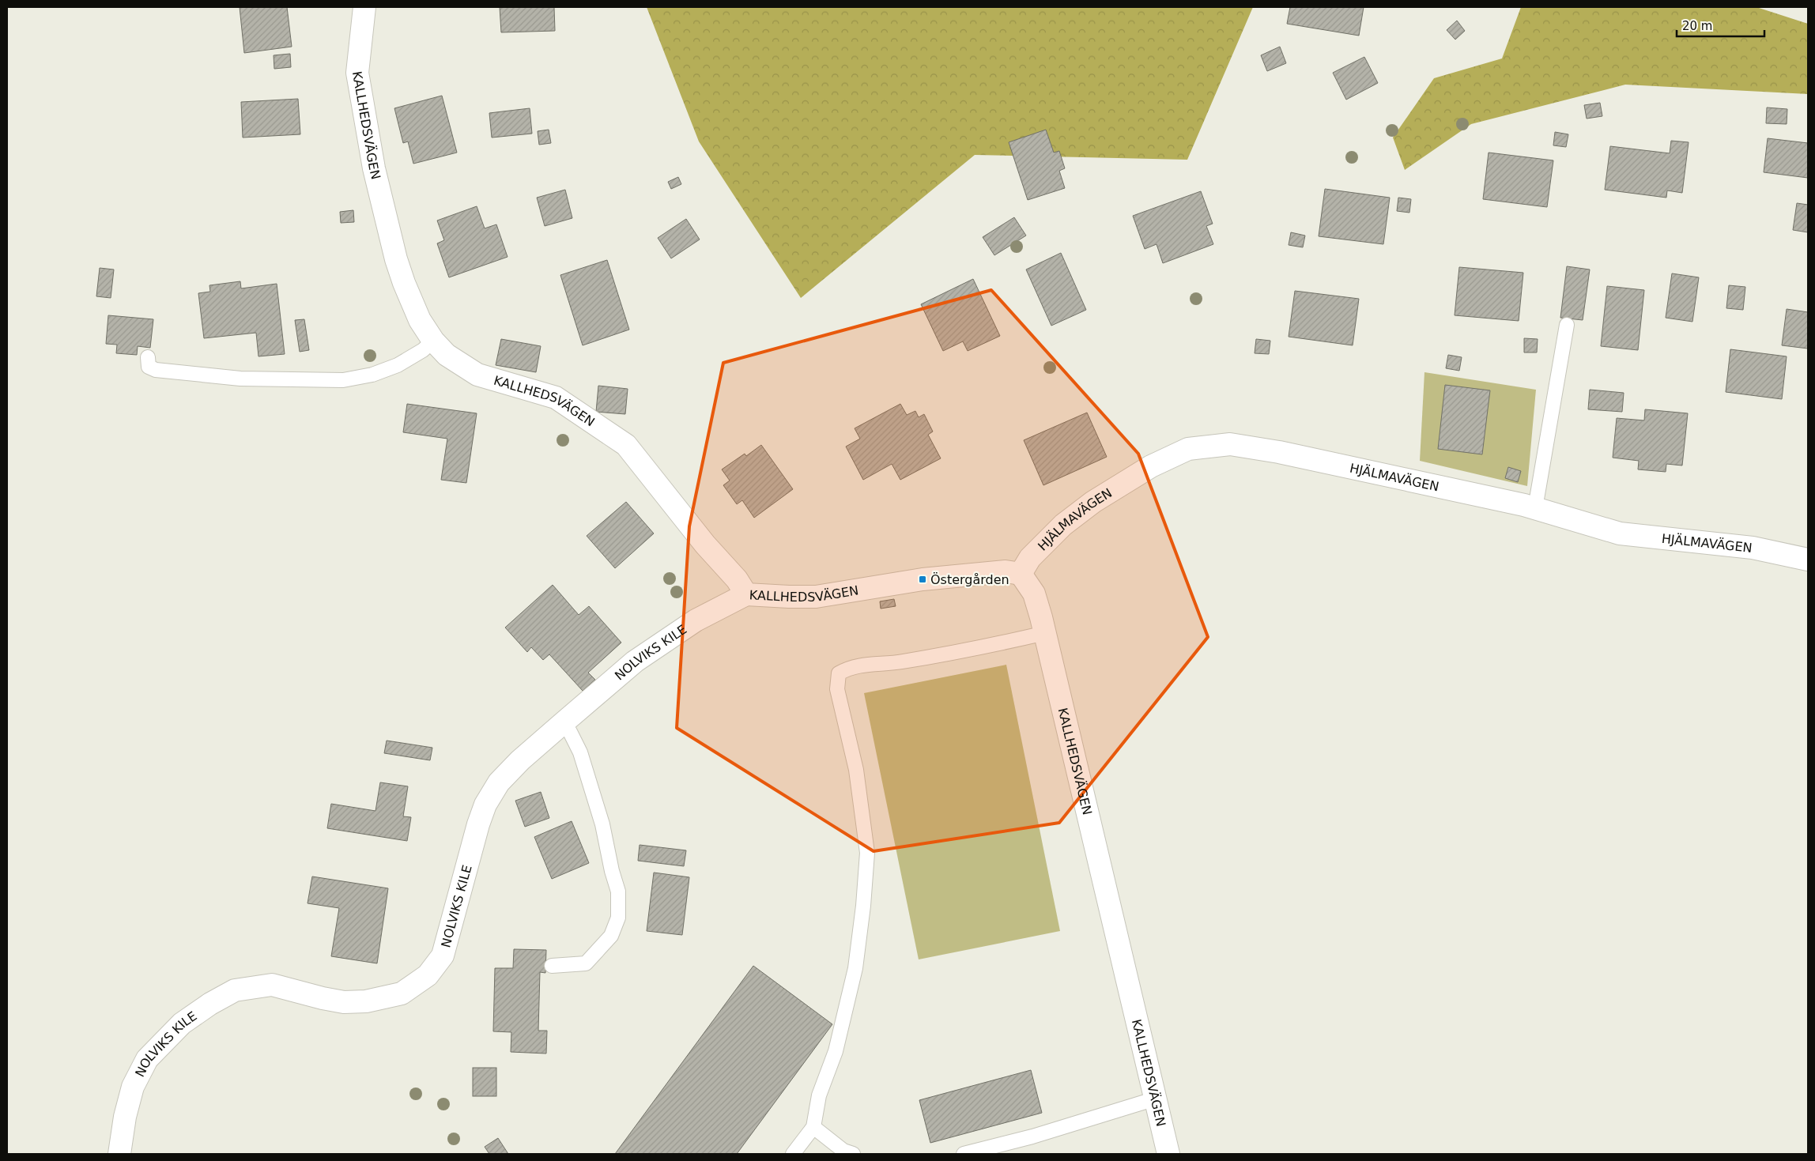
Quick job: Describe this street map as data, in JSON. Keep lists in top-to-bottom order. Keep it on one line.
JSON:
{"streets":{"street":["KALLHEDSVÄGEN","HJÄLMAVÄGEN","NOLVIKS KILE"]},"crossings":[["KALLHEDSVÄGEN","HJÄLMAVÄGEN"],["KALLHEDSVÄGEN","NOLVIKS KILE"]],"places":{"transit":["Östergården"]},"scale_bar":"20 m"}
